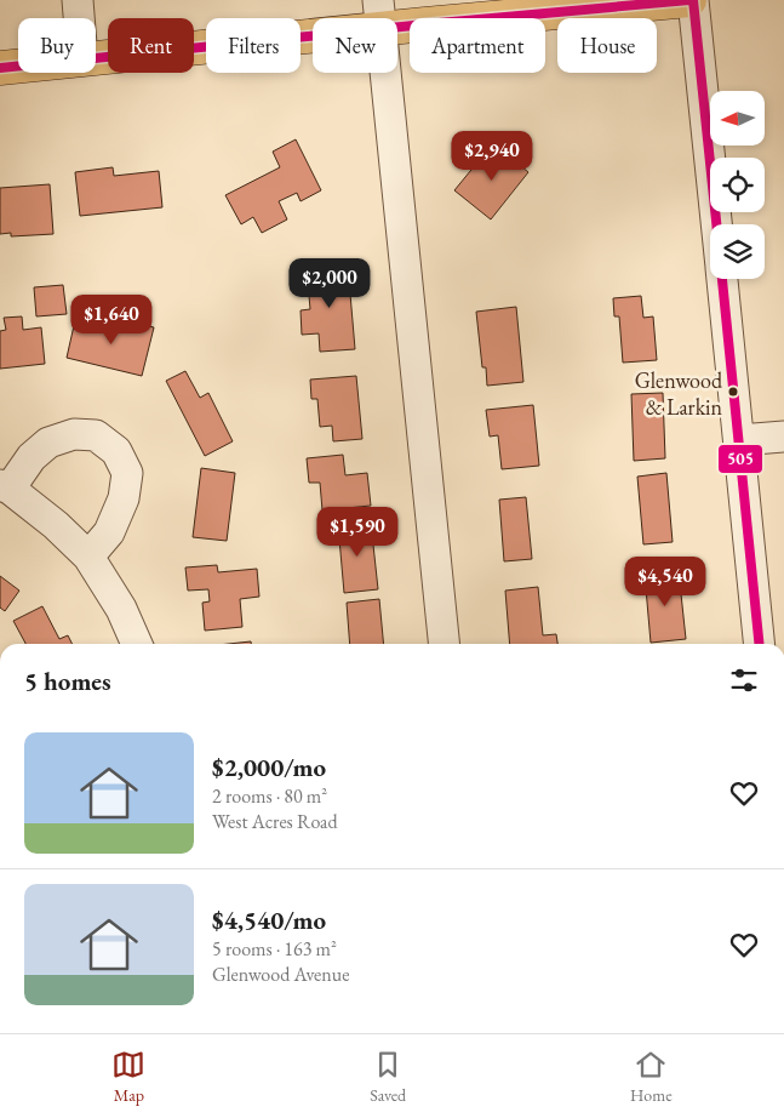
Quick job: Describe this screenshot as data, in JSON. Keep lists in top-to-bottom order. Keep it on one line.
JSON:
{"places":["Glenwood & Larkin"],"lines":["transit line 505"],"north":"left","page":{"chip":["Buy","Rent","Filters","New","Apartment","House"],"price":["$2,940","$2,000","$1,640","$1,590","$4,540"],"heading":"5 homes","list":[{"name":"$2,000/mo","note":"2 rooms · 80 m² · West Acres Road"},{"name":"$4,540/mo","note":"5 rooms · 163 m² · Glenwood Avenue"}],"tabs":["Map","Saved","Home"]}}
